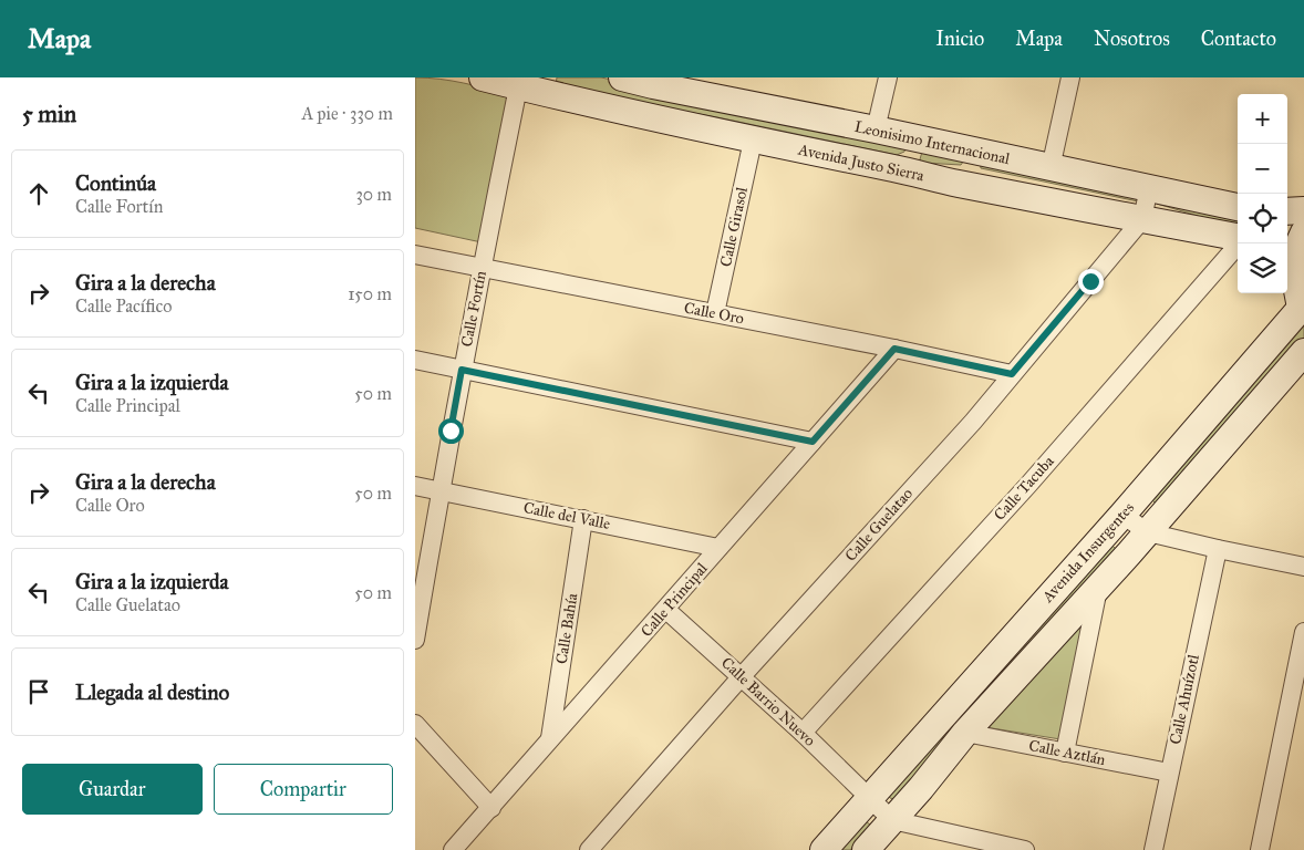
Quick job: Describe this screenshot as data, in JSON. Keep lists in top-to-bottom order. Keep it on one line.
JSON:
{"streets":{"street":["Leonisimo Internacional","Avenida Justo Sierra","Calle Girasol","Calle Fortín","Calle Oro","Calle Tacuba","Calle del Valle","Calle Guelatao","Avenida Insurgentes","Calle Principal","Calle Bahía","Calle Ahuízotl","Calle Barrio Nuevo","Calle Aztlán"]},"crossings":[["Leonisimo Internacional","Calle Guelatao"],["Avenida Justo Sierra","Calle Girasol"],["Avenida Justo Sierra","Calle Fortín"],["Avenida Justo Sierra","Calle Guelatao"],["Calle Girasol","Calle Oro"],["Calle Fortín","Calle Oro"],["Calle Fortín","Calle del Valle"],["Calle Oro","Calle Guelatao"],["Calle Oro","Calle Principal"],["Calle Tacuba","Calle Barrio Nuevo"],["Calle del Valle","Calle Principal"],["Calle del Valle","Calle Bahía"],["Calle Guelatao","Calle Barrio Nuevo"],["Avenida Insurgentes","Calle Barrio Nuevo"],["Avenida Insurgentes","Calle Aztlán"],["Calle Principal","Calle Bahía"],["Calle Principal","Calle Barrio Nuevo"],["Calle Ahuízotl","Calle Aztlán"]],"page":{"header":"Mapa","nav":["Inicio","Mapa","Nosotros","Contacto"],"heading":["5 min","A pie · 330 m"],"map_buttons":["+","−"],"list":[["Continúa","Calle Fortín","30 m"],["Gira a la derecha","Calle Pacífico","150 m"],["Gira a la izquierda","Calle Principal","50 m"],["Gira a la derecha","Calle Oro","50 m"],["Gira a la izquierda","Calle Guelatao","50 m"],"Llegada al destino"],"buttons":["Guardar","Compartir"]}}
